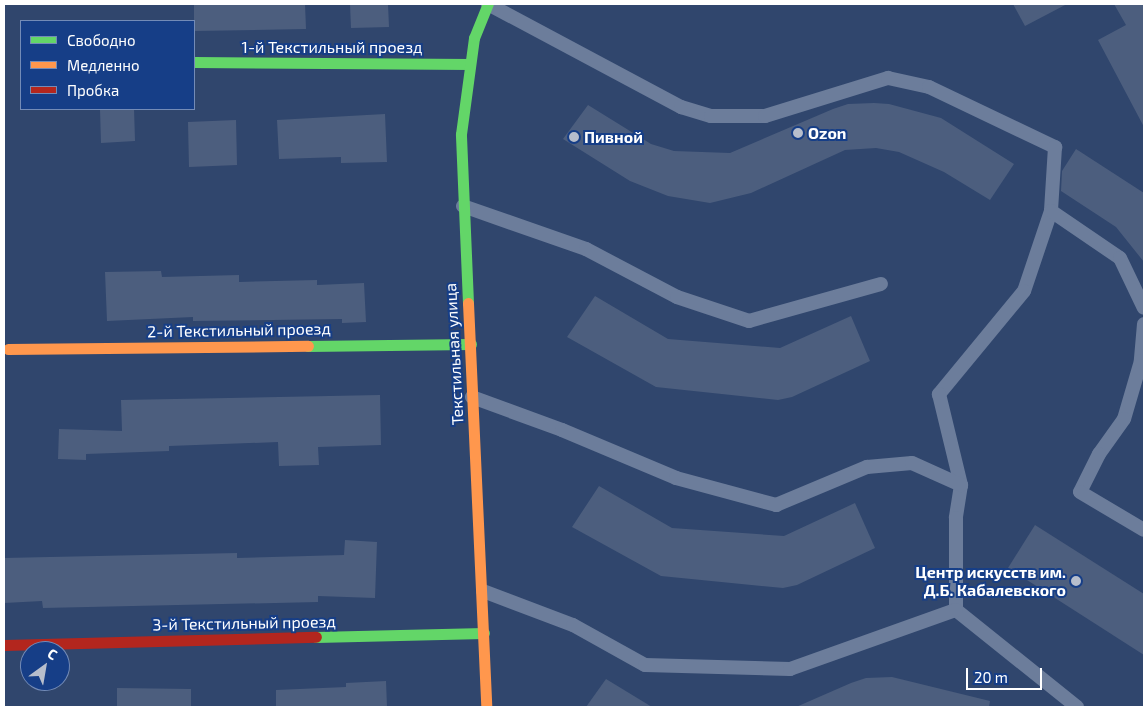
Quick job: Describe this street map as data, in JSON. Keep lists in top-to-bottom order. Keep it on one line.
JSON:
{"streets":{"street":["1-й Текстильный проезд","2-й Текстильный проезд","Текстильная улица","3-й Текстильный проезд"]},"crossings":[["1-й Текстильный проезд","Текстильная улица"],["2-й Текстильный проезд","Текстильная улица"],["Текстильная улица","3-й Текстильный проезд"]],"places":["Ozon","Пивной","Центр искусств им. Д.Б. Кабалевского"],"legend":["Свободно","Медленно","Пробка"],"scale_bar":"20 m","north":"top right"}
